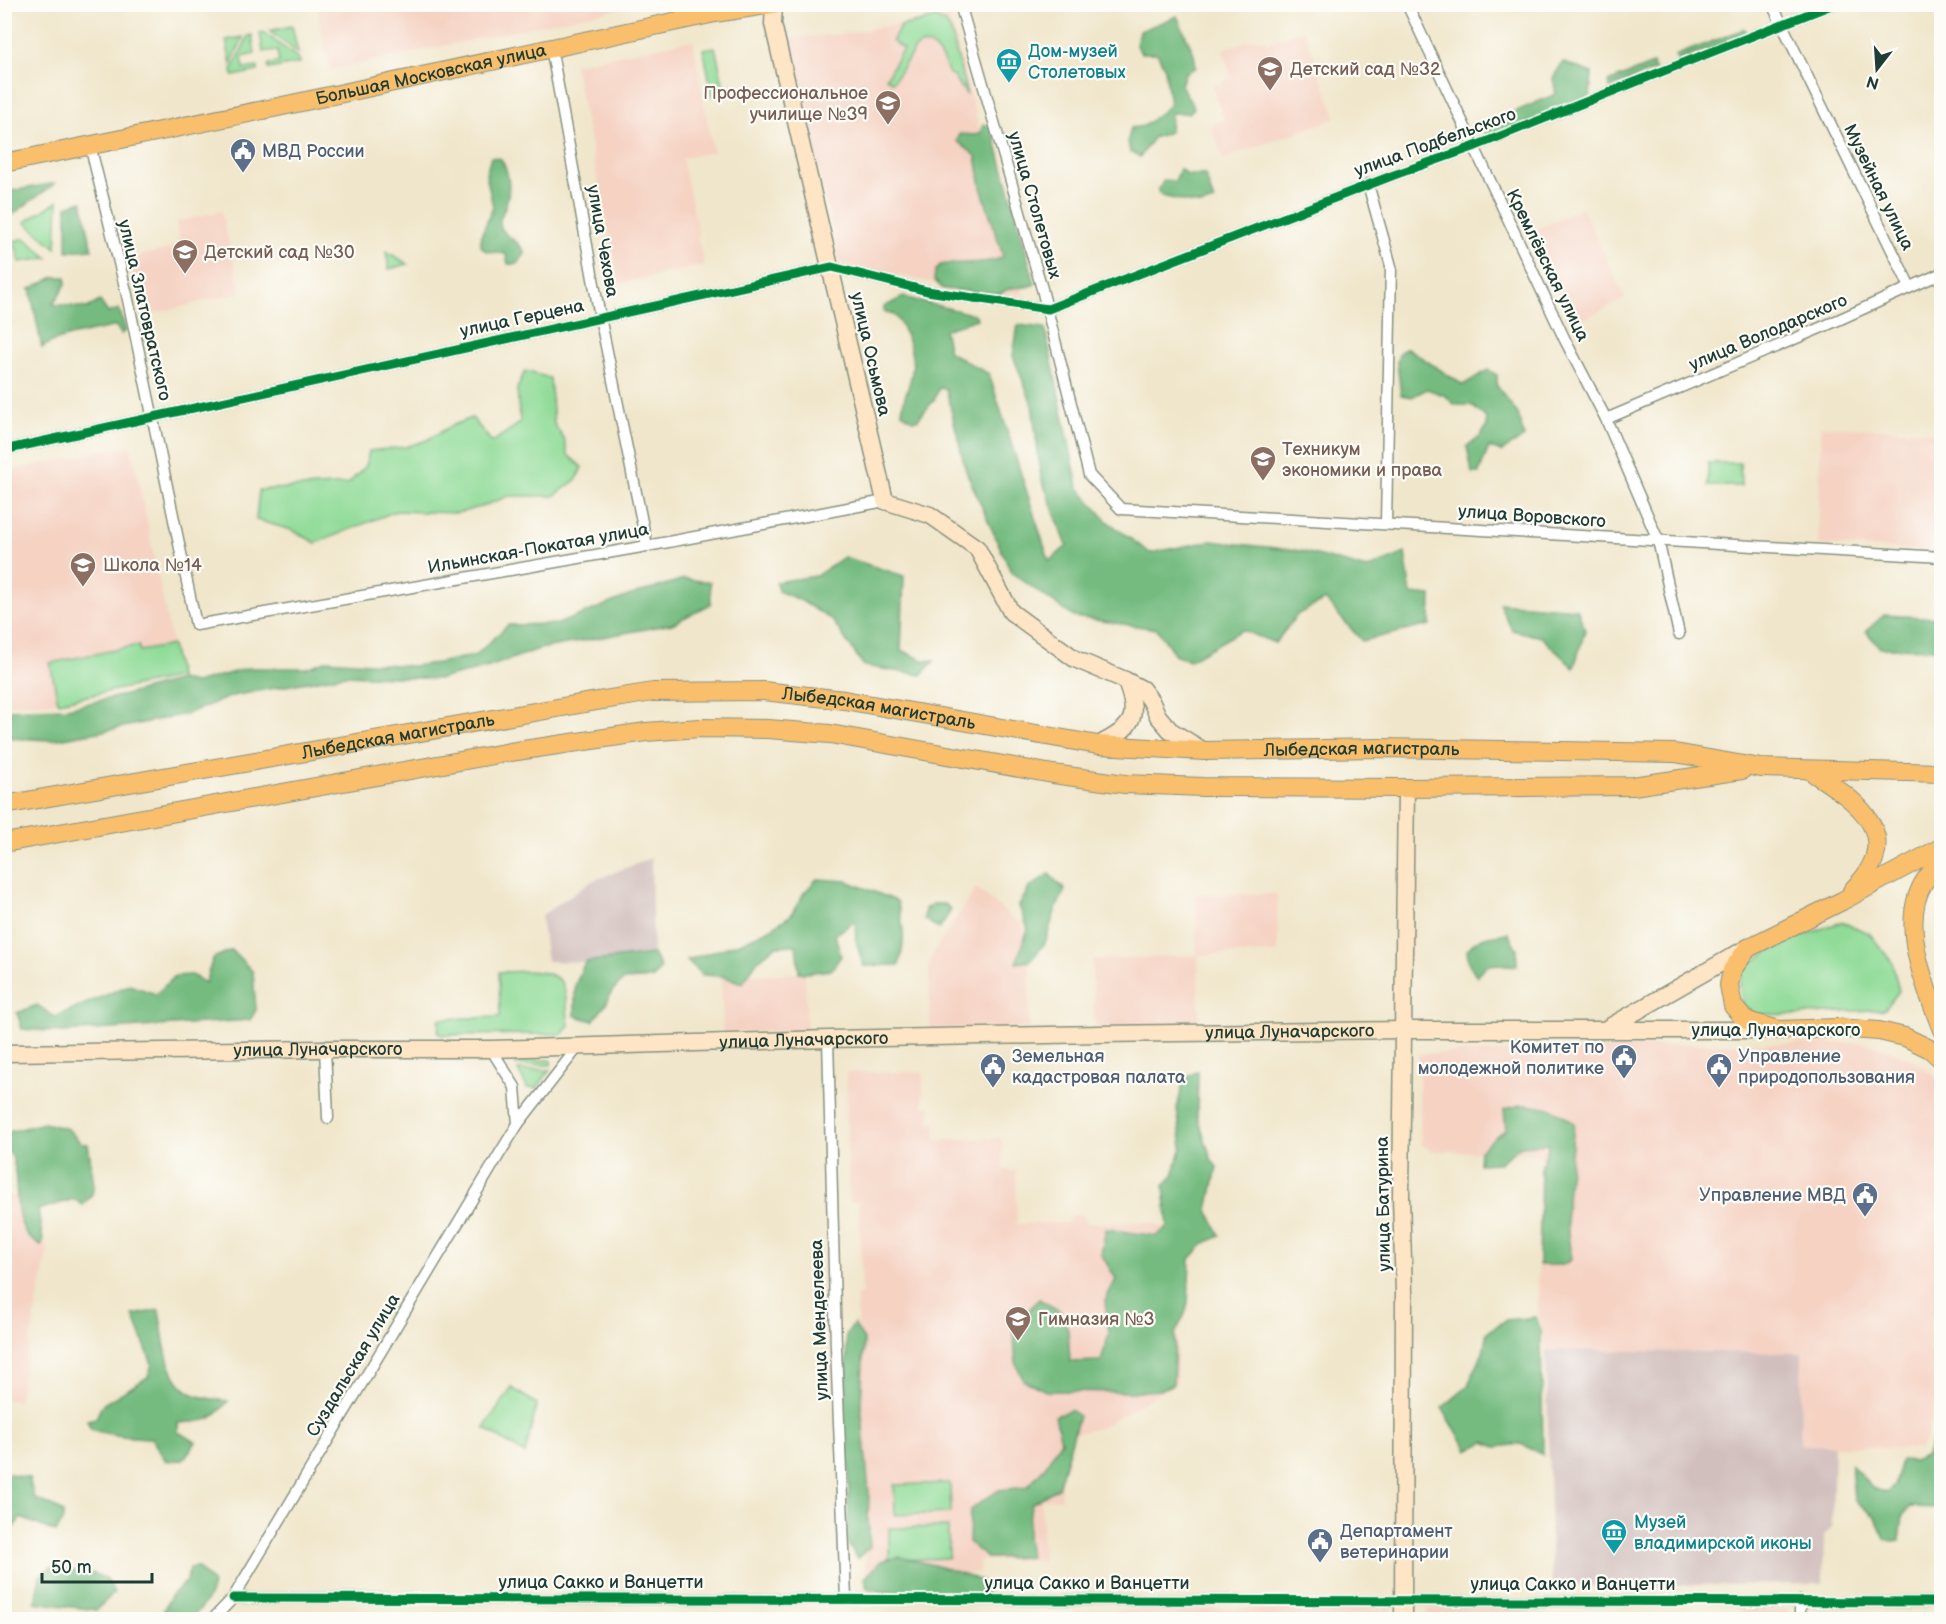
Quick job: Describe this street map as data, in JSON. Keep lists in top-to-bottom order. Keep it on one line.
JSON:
{"streets":{"main road":["Большая Московская улица","улица Осьмова","Лыбедская магистраль","улица Луначарского","улица Батурина"],"street":["улица Подбельского","Музейная улица","улица Столетовых","улица Чехова","Кремлёвская улица","улица Златовратского","улица Герцена","улица Володарского","улица Воровского","Ильинская-Покатая улица","улица Менделеева","Суздальская улица","улица Сакко и Ванцетти"]},"crossings":[["Большая Московская улица","улица Чехова"],["Большая Московская улица","улица Златовратского"],["Большая Московская улица","улица Осьмова"],["улица Подбельского","Музейная улица"],["улица Подбельского","улица Столетовых"],["улица Подбельского","Кремлёвская улица"],["улица Подбельского","улица Герцена"],["Музейная улица","улица Володарского"],["улица Столетовых","улица Герцена"],["улица Столетовых","улица Воровского"],["улица Чехова","улица Герцена"],["улица Чехова","Ильинская-Покатая улица"],["Кремлёвская улица","улица Володарского"],["Кремлёвская улица","улица Воровского"],["улица Златовратского","улица Герцена"],["улица Златовратского","Ильинская-Покатая улица"],["улица Герцена","улица Осьмова"],["улица Осьмова","Ильинская-Покатая улица"],["Лыбедская магистраль","улица Батурина"],["улица Луначарского","улица Батурина"],["улица Луначарского","улица Менделеева"],["улица Луначарского","Суздальская улица"],["улица Батурина","улица Сакко и Ванцетти"],["улица Менделеева","улица Сакко и Ванцетти"],["Суздальская улица","улица Сакко и Ванцетти"]],"places":{"museum":["Дом-музей Столетовых","Музей владимирской иконы"],"school or university":["Детский сад №32","Профессиональное училище №39","Детский сад №30","Техникум экономики и права","Школа №14","Гимназия №3"],"public building":["МВД России","Комитет по молодежной политике","Земельная кадастровая палата","Управление природопользования","Управление МВД","Департамент ветеринарии"]},"scale_bar":"50 m","north":"bottom"}
